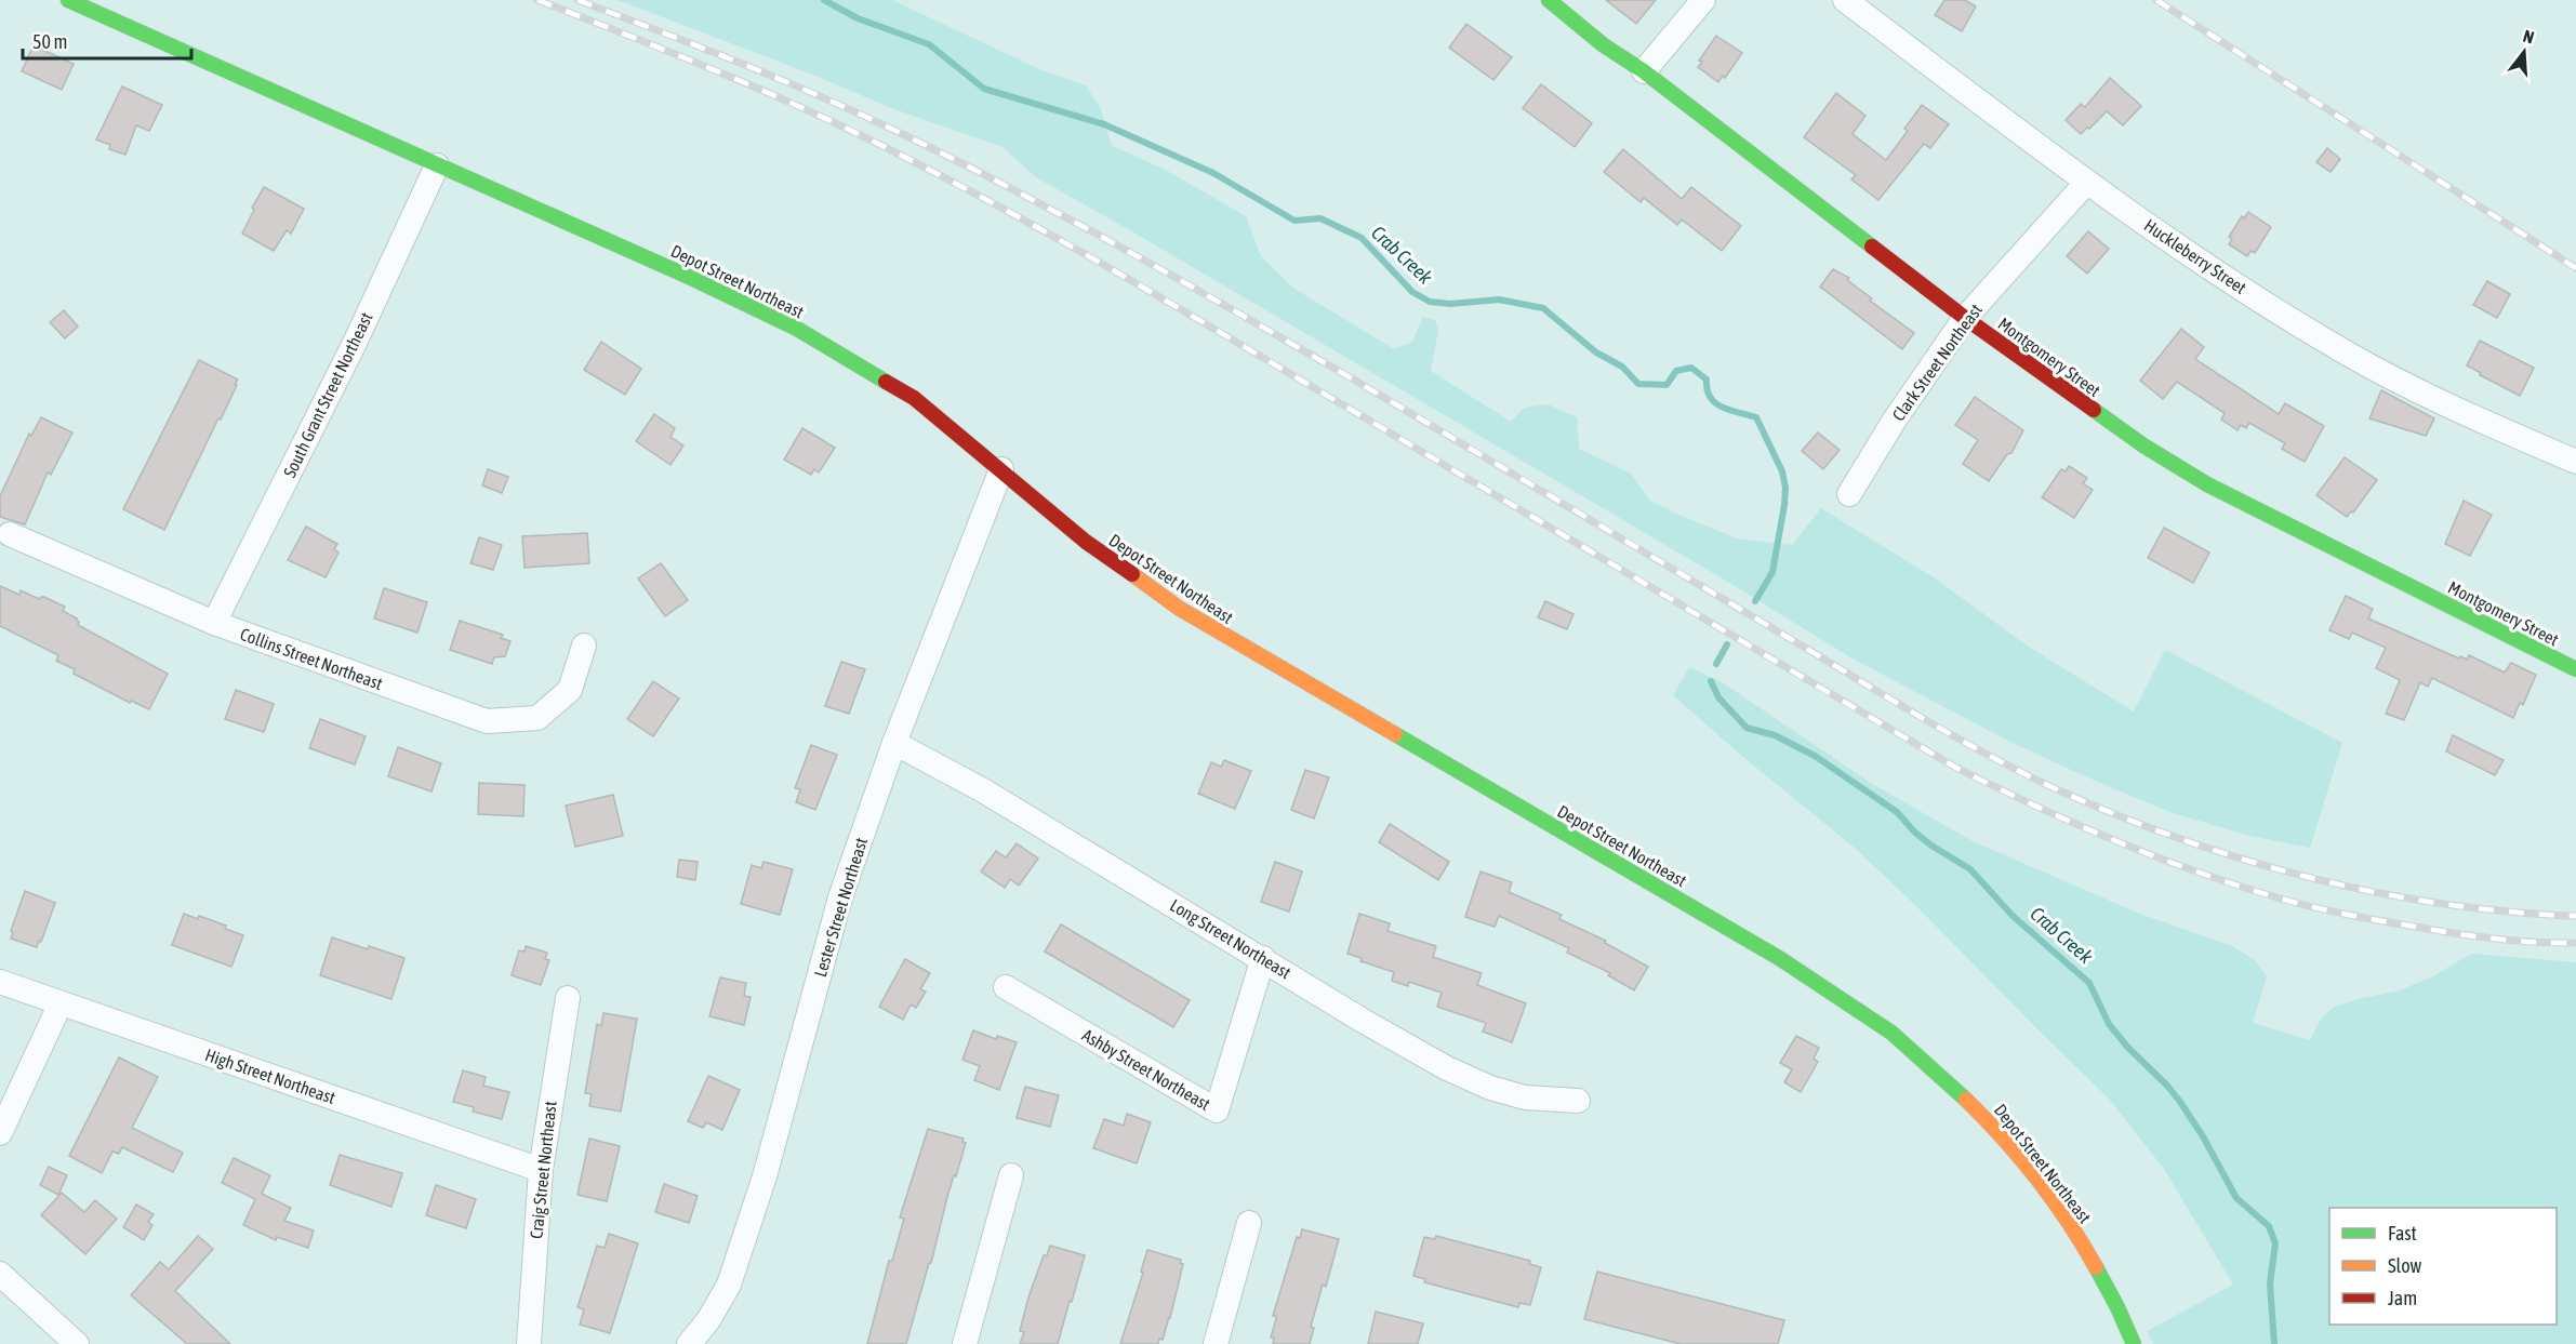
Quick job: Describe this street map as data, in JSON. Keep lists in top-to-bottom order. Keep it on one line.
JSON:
{"streets":{"main road":["Depot Street Northeast","Montgomery Street"],"street":["Huckleberry Street","Clark Street Northeast","South Grant Street Northeast","Collins Street Northeast","Lester Street Northeast","Long Street Northeast","Ashby Street Northeast","High Street Northeast","Craig Street Northeast"]},"crossings":[["Huckleberry Street","Clark Street Northeast"],["Depot Street Northeast","South Grant Street Northeast"],["Depot Street Northeast","Lester Street Northeast"],["Montgomery Street","Clark Street Northeast"],["South Grant Street Northeast","Collins Street Northeast"],["Lester Street Northeast","Long Street Northeast"],["Long Street Northeast","Ashby Street Northeast"],["High Street Northeast","Craig Street Northeast"]],"water":["Crab Creek"],"legend":["Fast","Slow","Jam"],"scale_bar":"50 m","north":"top"}
